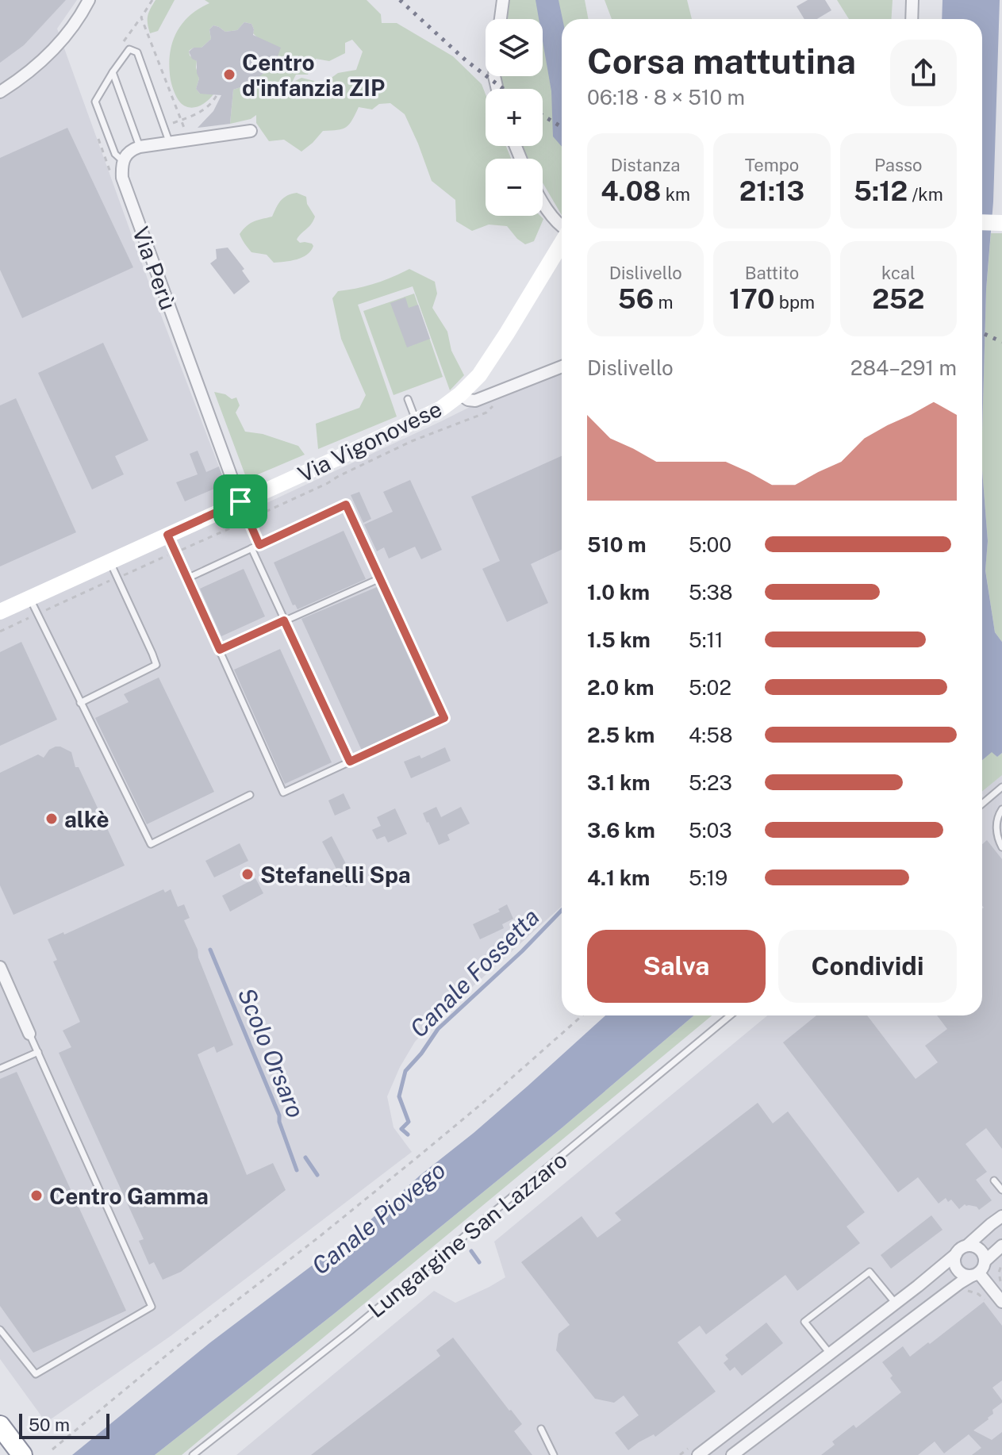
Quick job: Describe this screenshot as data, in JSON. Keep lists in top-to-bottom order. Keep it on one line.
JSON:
{"streets":{"main road":["Via Vigonovese"],"street":["Via Perù"],"lane":["Lungargine San Lazzaro"]},"crossings":[["Via Perù","Via Vigonovese"]],"water":["Canale Fossetta","Scolo Orsaro","Canale Piovego"],"places":["Centro d'infanzia ZIP","alkè","Stefanelli Spa","Centro Gamma"],"scale_bar":"50 m","page":{"map_buttons":["+","−"],"heading":["Corsa mattutina","06:18 · 8 × 510 m"],"stats":[["Distanza","4.08 km"],["Tempo","21:13"],["Passo","5:12 /km"],["Dislivello","56 m"],["Battito","170 bpm"],["kcal","252"]],"chart":["Dislivello","284–291 m"],"list":[{"name":"510 m","note":"5:00"},{"name":"1.0 km","note":"5:38"},{"name":"1.5 km","note":"5:11"},{"name":"2.0 km","note":"5:02"},{"name":"2.5 km","note":"4:58"},{"name":"3.1 km","note":"5:23"},{"name":"3.6 km","note":"5:03"},{"name":"4.1 km","note":"5:19"}],"buttons":["Salva","Condividi"],"scale":"50 m"}}
